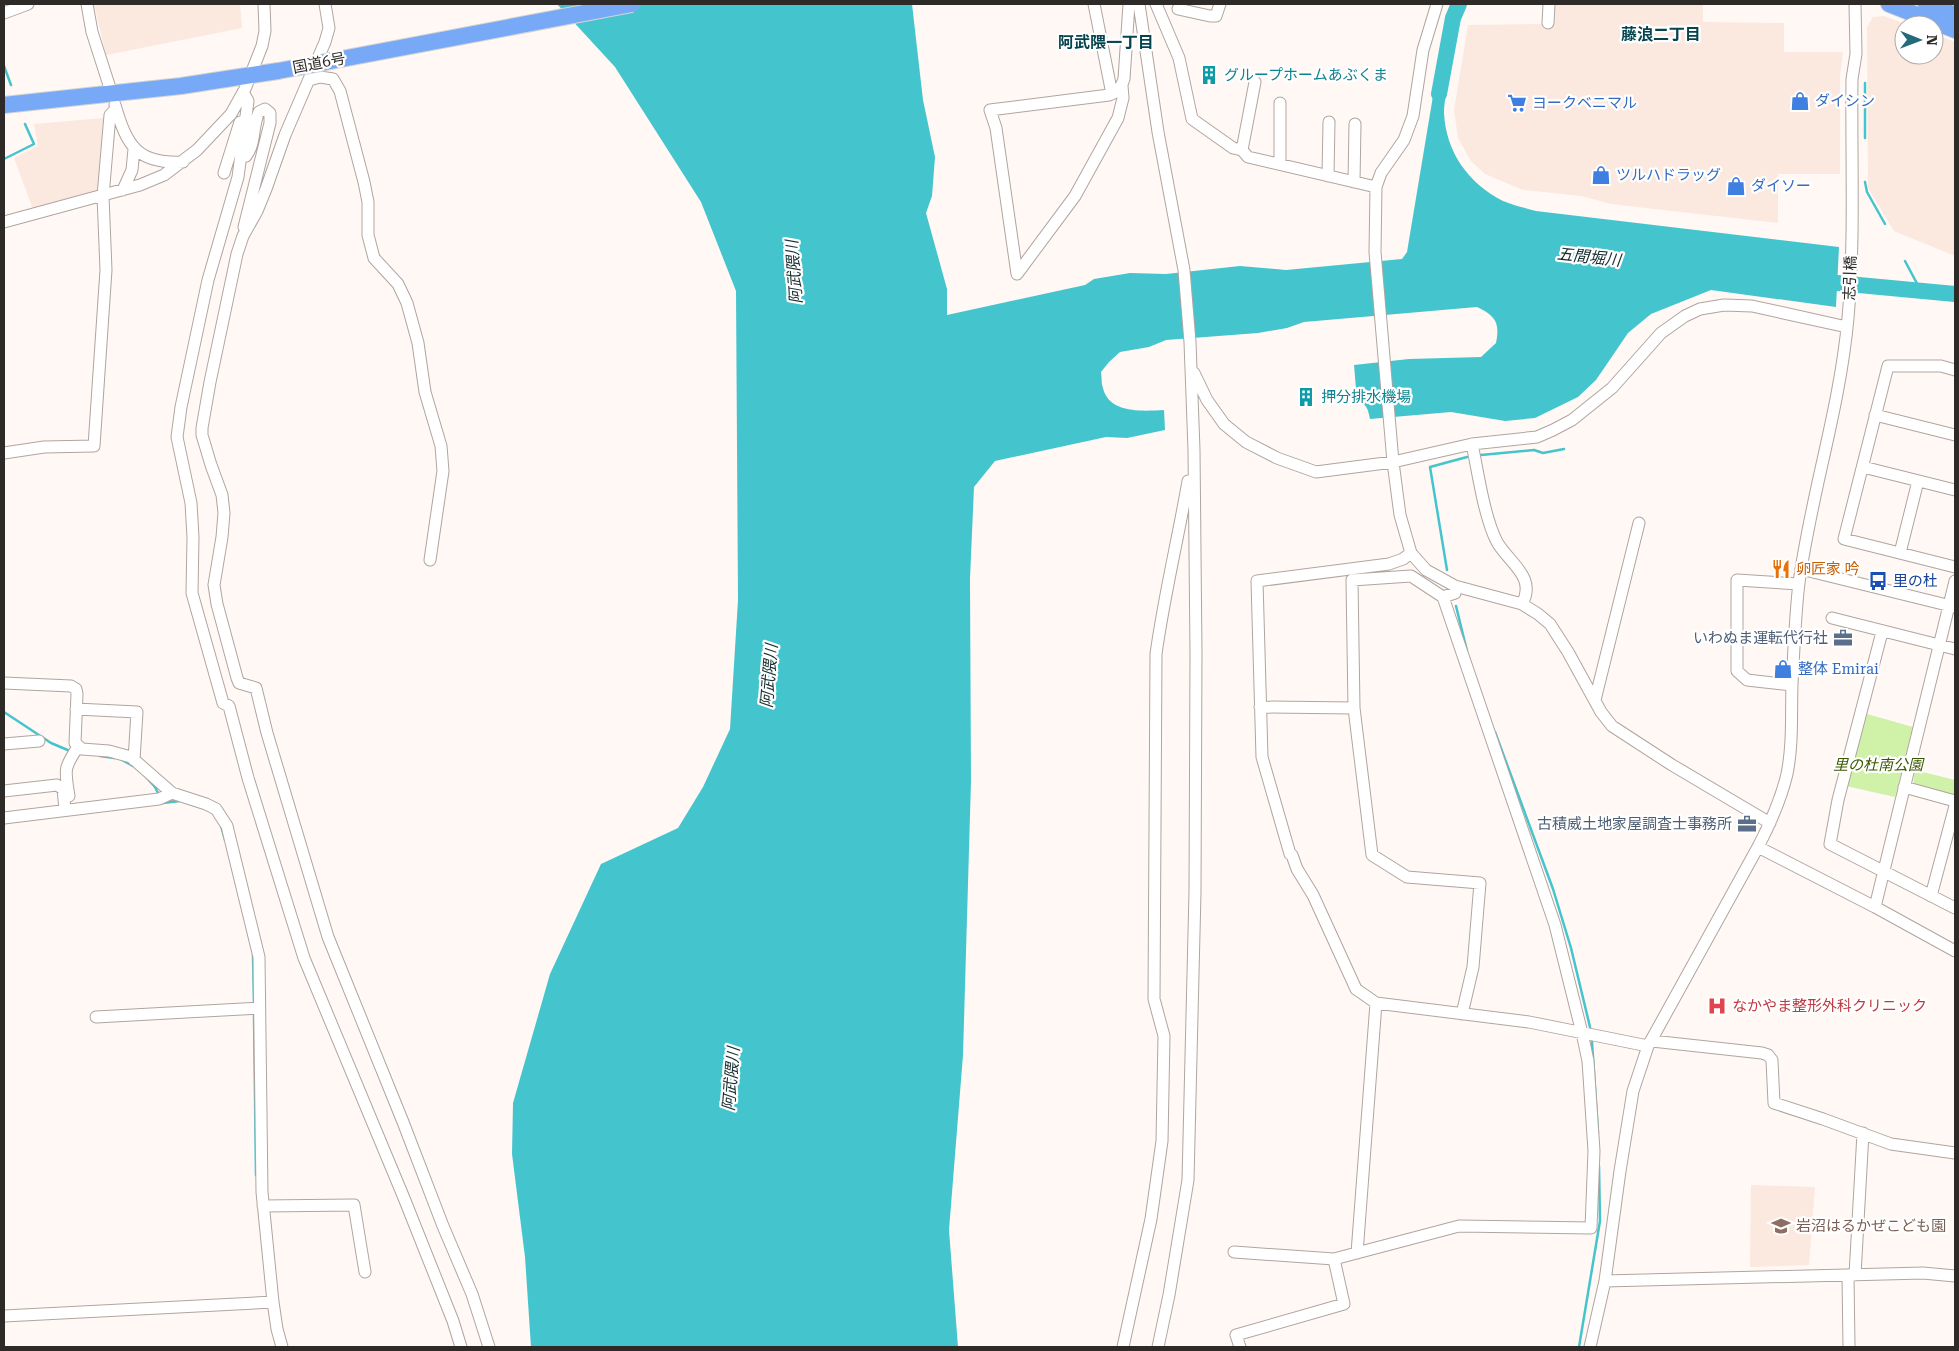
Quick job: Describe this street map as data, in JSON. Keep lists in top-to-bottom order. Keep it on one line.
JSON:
{"streets":{"highway":["国道6号"],"street":["志引橋"]},"districts":["藤浪二丁目","阿武隈一丁目"],"water":["五間堀川","阿武隈川"],"parks":["里の杜南公園"],"places":{"building":["グループホームあぶくま","押分排水機場"],"shop":["ダイシン","ツルハドラッグ","ダイソー","整体 Emirai"],"supermarket":["ヨークベニマル"],"restaurant":["卵匠家 吟"],"bus stop":["里の杜"],"office":["いわぬま運転代行社","古積威土地家屋調査士事務所"],"hospital":["なかやま整形外科クリニック"],"school or university":["岩沼はるかぜこども園"]},"north":"right"}
